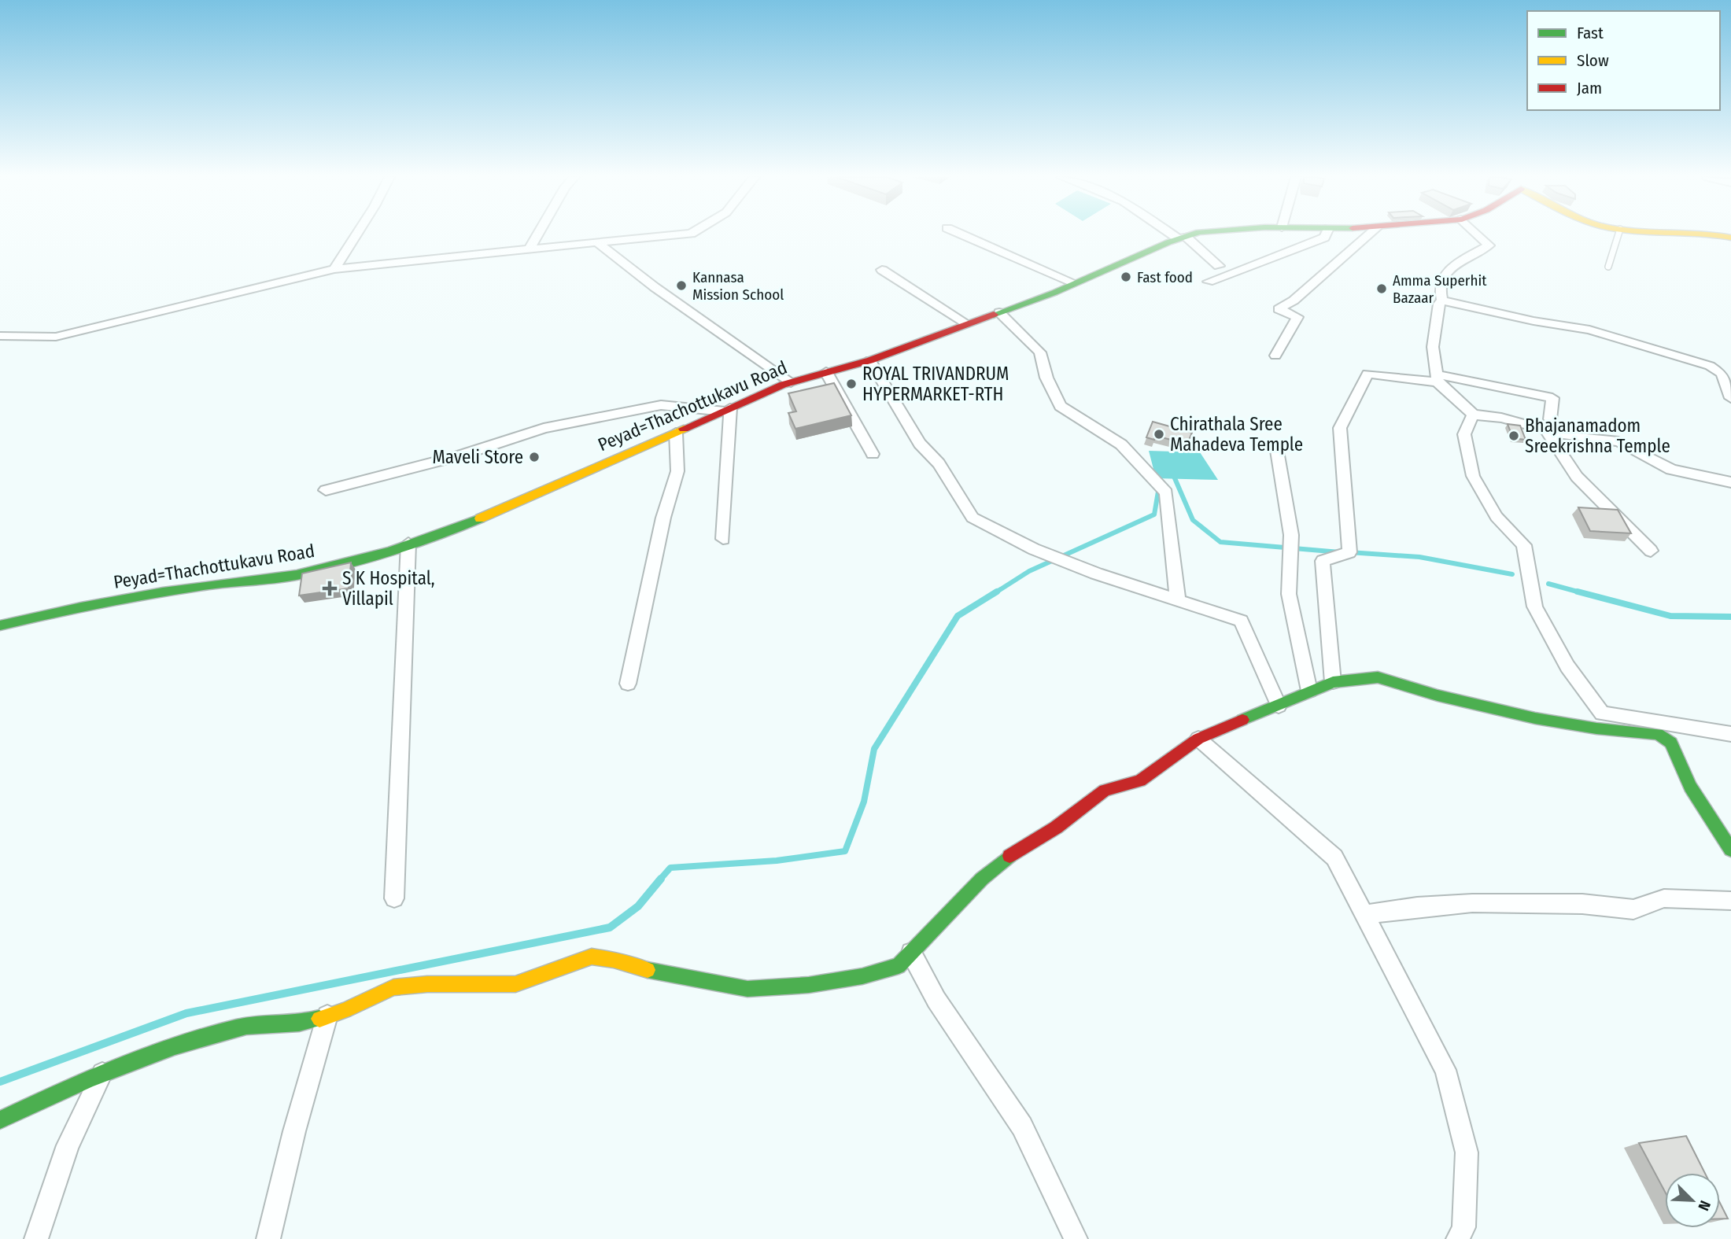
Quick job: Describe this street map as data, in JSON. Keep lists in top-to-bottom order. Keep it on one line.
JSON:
{"streets":{"main road":["Peyad=Thachottukavu Road"]},"places":{"other":["Fast food","Kannasa Mission School","Amma Superhit Bazaar","ROYAL TRIVANDRUM HYPERMARKET-RTH","Chirathala Sree Mahadeva Temple","Bhajanamadom Sreekrishna Temple","Maveli Store"],"health":["S K Hospital, Villapil"]},"legend":["Fast","Slow","Jam"],"north":"bottom right"}
